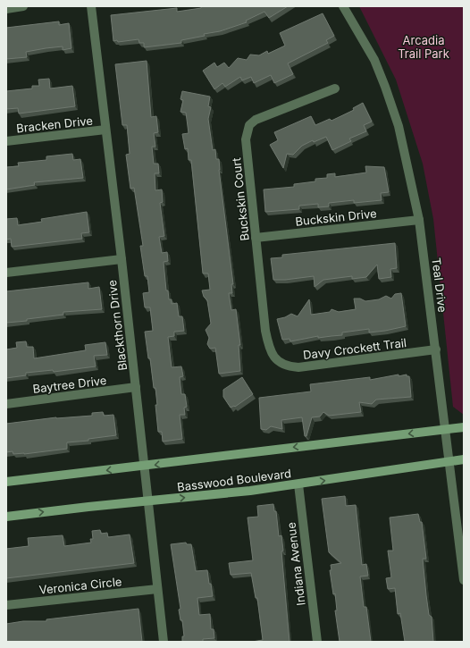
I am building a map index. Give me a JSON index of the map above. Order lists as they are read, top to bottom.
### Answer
{
  "streets": {
    "main road": ["Basswood Boulevard"],
    "street": [
      "Bracken Drive",
      "Buckskin Court",
      "Buckskin Drive",
      "Teal Drive",
      "Blackthorn Drive",
      "Davy Crockett Trail",
      "Baytree Drive",
      "Indiana Avenue",
      "Veronica Circle"
    ]
  },
  "crossings": [
    ["Bracken Drive", "Blackthorn Drive"],
    ["Buckskin Court", "Buckskin Drive"],
    ["Buckskin Court", "Davy Crockett Trail"],
    ["Buckskin Drive", "Teal Drive"],
    ["Teal Drive", "Davy Crockett Trail"],
    ["Teal Drive", "Basswood Boulevard"],
    ["Blackthorn Drive", "Baytree Drive"],
    ["Blackthorn Drive", "Basswood Boulevard"],
    ["Blackthorn Drive", "Veronica Circle"],
    ["Basswood Boulevard", "Indiana Avenue"]
  ],
  "parks": ["Arcadia Trail Park"]
}
